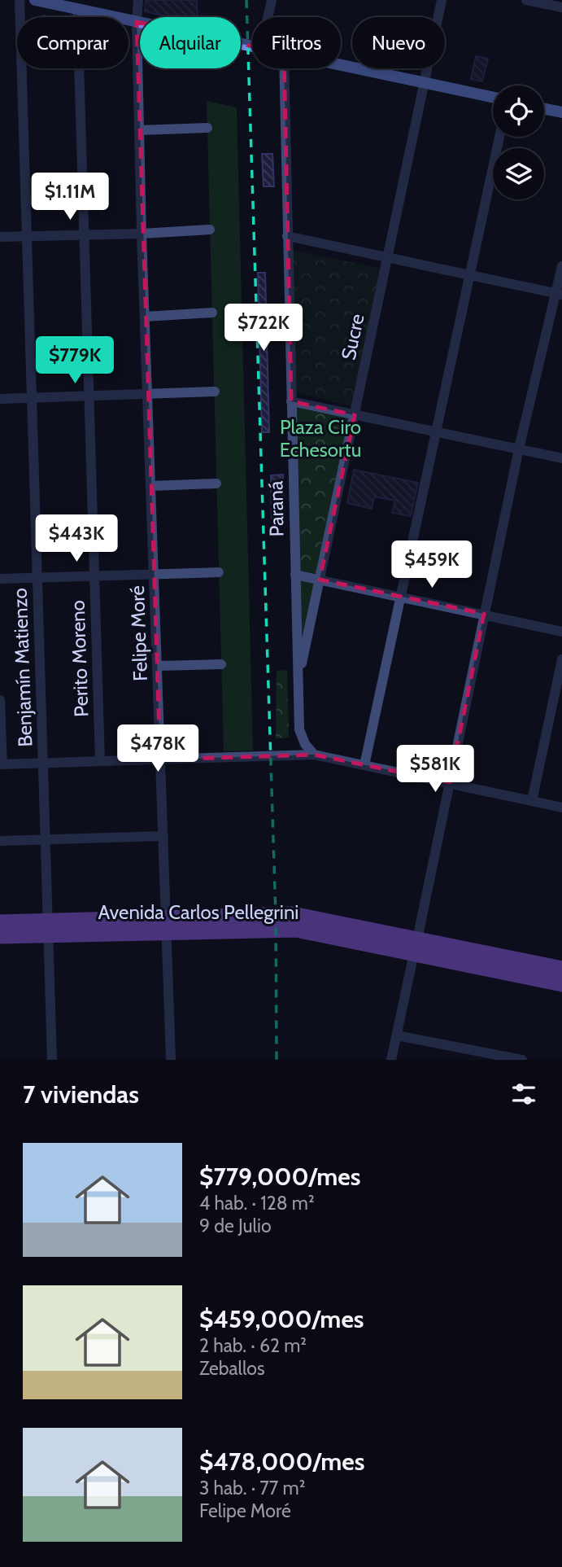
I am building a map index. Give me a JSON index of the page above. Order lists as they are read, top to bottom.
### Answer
{
  "streets": {
    "main road": ["Avenida Carlos Pellegrini"],
    "street": [
      "Sucre",
      "Paraná",
      "Felipe Moré",
      "Perito Moreno",
      "Benjamín Matienzo"
    ]
  },
  "crossings": [
    ["Sucre", "Paraná"],
    ["Felipe Moré", "Avenida Carlos Pellegrini"],
    ["Benjamín Matienzo", "Avenida Carlos Pellegrini"]
  ],
  "parks": ["Plaza Ciro Echesortu"],
  "page": {
    "chip": [
      "Comprar",
      "Alquilar",
      "Filtros",
      "Nuevo"
    ],
    "price": [
      "$1.11M",
      "$722K",
      "$779K",
      "$443K",
      "$459K",
      "$478K",
      "$581K"
    ],
    "heading": "7 viviendas",
    "list": [
      {
        "name": "$779,000/mes",
        "note": "4 hab. · 128 m² · 9 de Julio"
      },
      {
        "name": "$459,000/mes",
        "note": "2 hab. · 62 m² · Zeballos"
      },
      {
        "name": "$478,000/mes",
        "note": "3 hab. · 77 m² · Felipe Moré"
      }
    ]
  }
}
